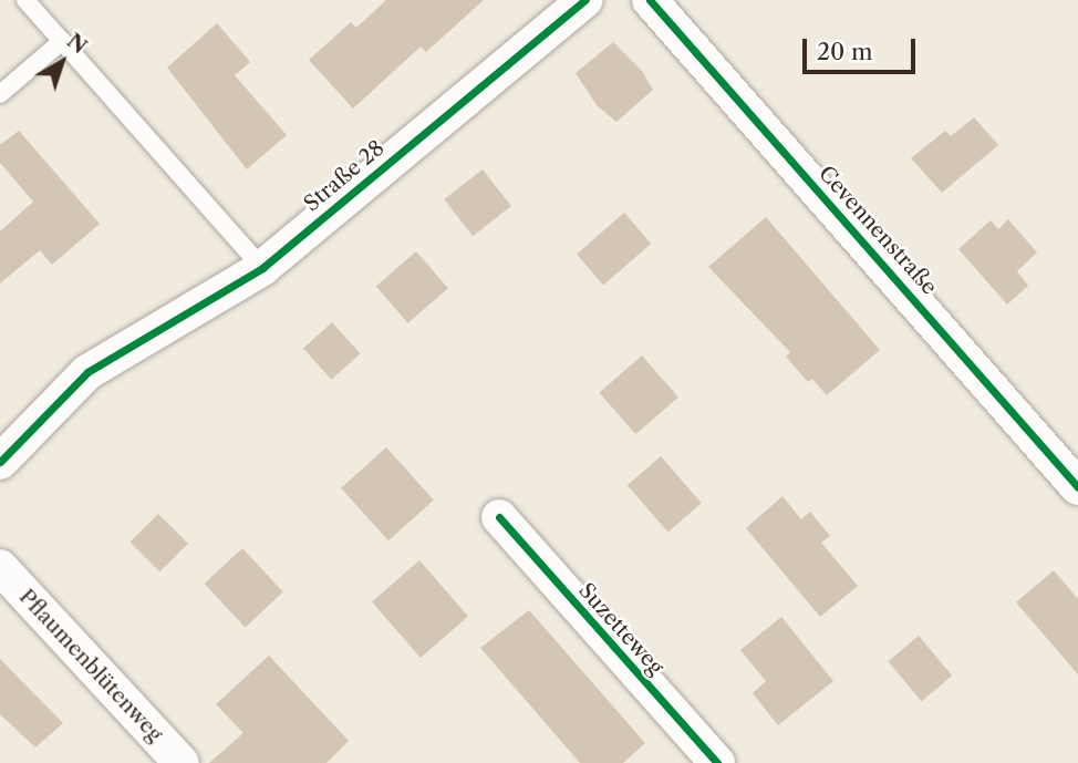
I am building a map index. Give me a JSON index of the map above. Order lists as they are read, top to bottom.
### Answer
{
  "streets": {
    "street": [
      "Straße 28",
      "Cevennenstraße",
      "Suzetteweg",
      "Pflaumenblütenweg"
    ]
  },
  "scale_bar": "20 m",
  "north": "top right"
}
